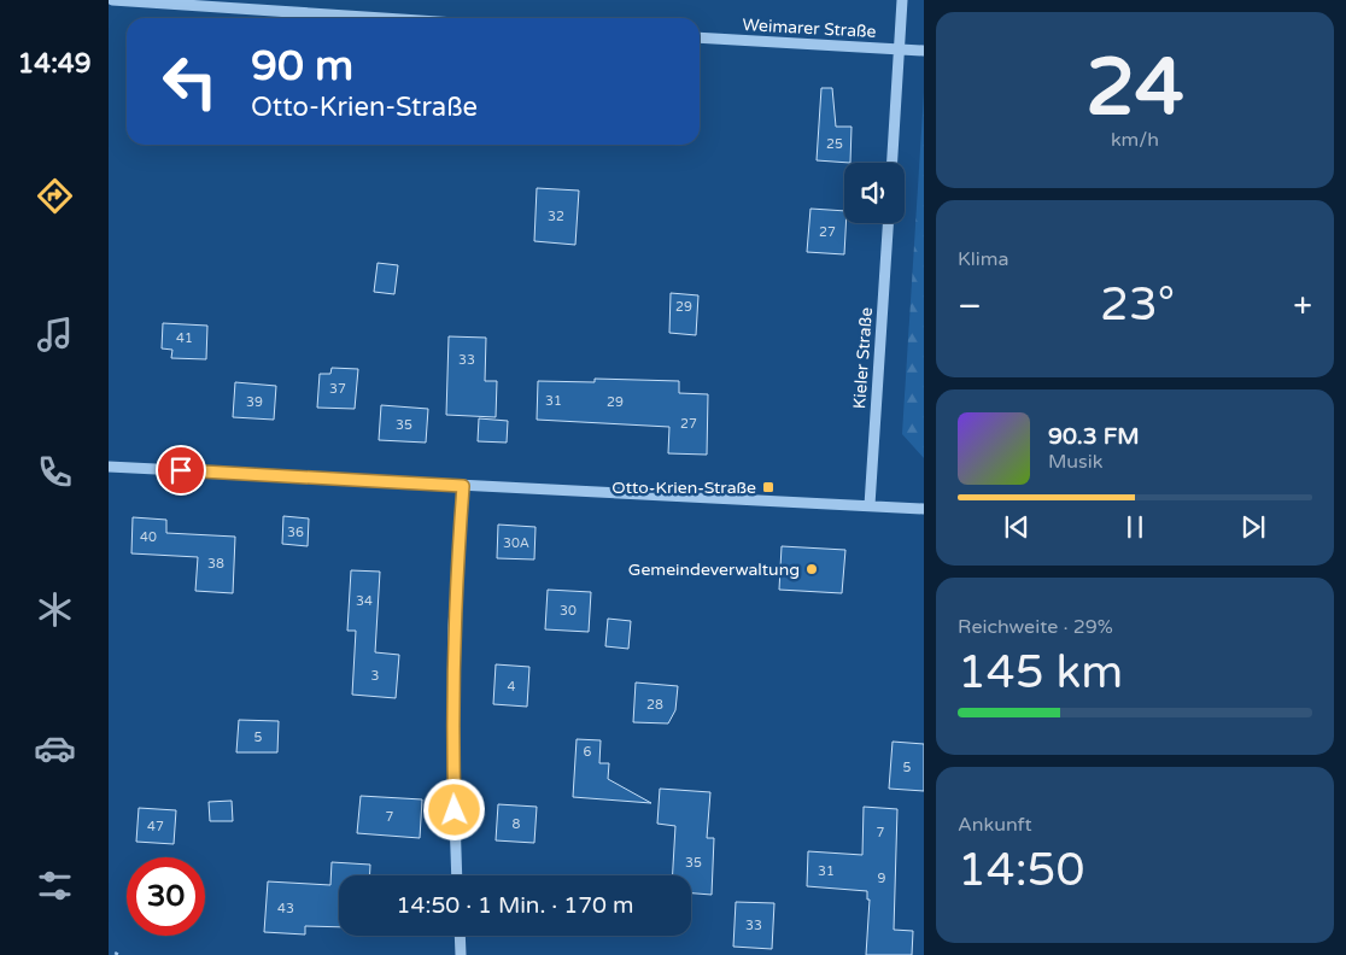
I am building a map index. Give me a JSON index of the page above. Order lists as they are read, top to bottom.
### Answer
{
  "streets": {
    "street": ["Weimarer Straße", "Kieler Straße"]
  },
  "places": {
    "transit": ["Otto-Krien-Straße"],
    "other": ["Gemeindeverwaltung"]
  },
  "house_numbers": [
    "25",
    "32",
    "27",
    "29",
    "41",
    "33",
    "37",
    "31",
    "39",
    "29",
    "27",
    "35",
    "36",
    "40",
    "30A",
    "38",
    "34",
    "30",
    "3",
    "4",
    "28",
    "5",
    "6",
    "5",
    "7",
    "8",
    "47",
    "7",
    "35",
    "31",
    "9",
    "43",
    "33"
  ],
  "page": {
    "tabs": "14:49",
    "tile": [
      ["24", "km/h"],
      "Klima",
      ["Reichweite · 29%", "145 km"],
      ["Ankunft", "14:50"]
    ],
    "turn": ["90 m", "Otto-Krien-Straße"],
    "heat": ["−", "23°", "+"],
    "song": ["90.3 FM", "Musik"],
    "limit": "30",
    "trip": "14:50 · 1 Min. · 170 m"
  }
}
